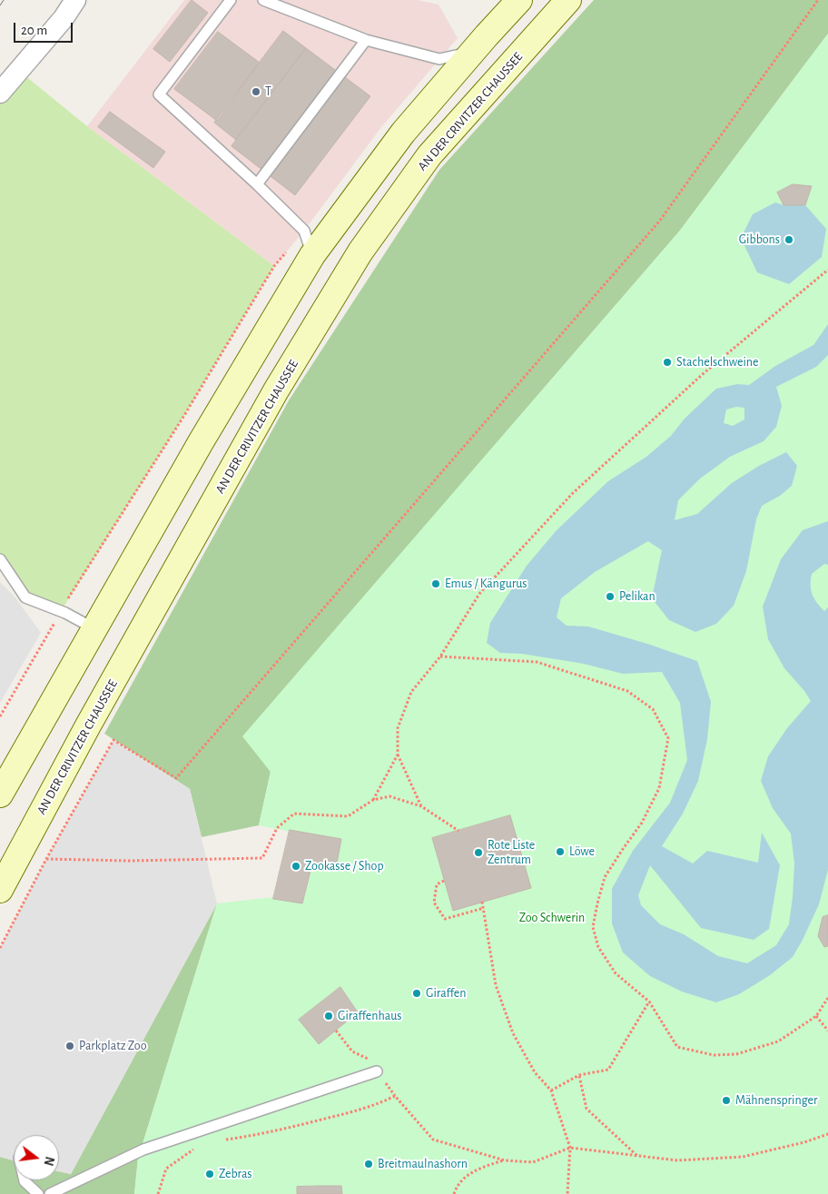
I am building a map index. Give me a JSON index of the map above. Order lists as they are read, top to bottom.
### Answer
{
  "streets": {
    "street": ["AN DER CRIVITZER CHAUSSEE"]
  },
  "parks": ["Zoo Schwerin"],
  "places": [
    "T",
    "Gibbons",
    "Stachelschweine",
    "Emus / Kängurus",
    "Pelikan",
    "Löwe",
    "Rote Liste Zentrum",
    "Zookasse / Shop",
    "Giraffen",
    "Giraffenhaus",
    "Parkplatz Zoo",
    "Mähnenspringer",
    "Breitmaulnashorn",
    "Zebras"
  ],
  "scale_bar": "20 m",
  "north": "right"
}
